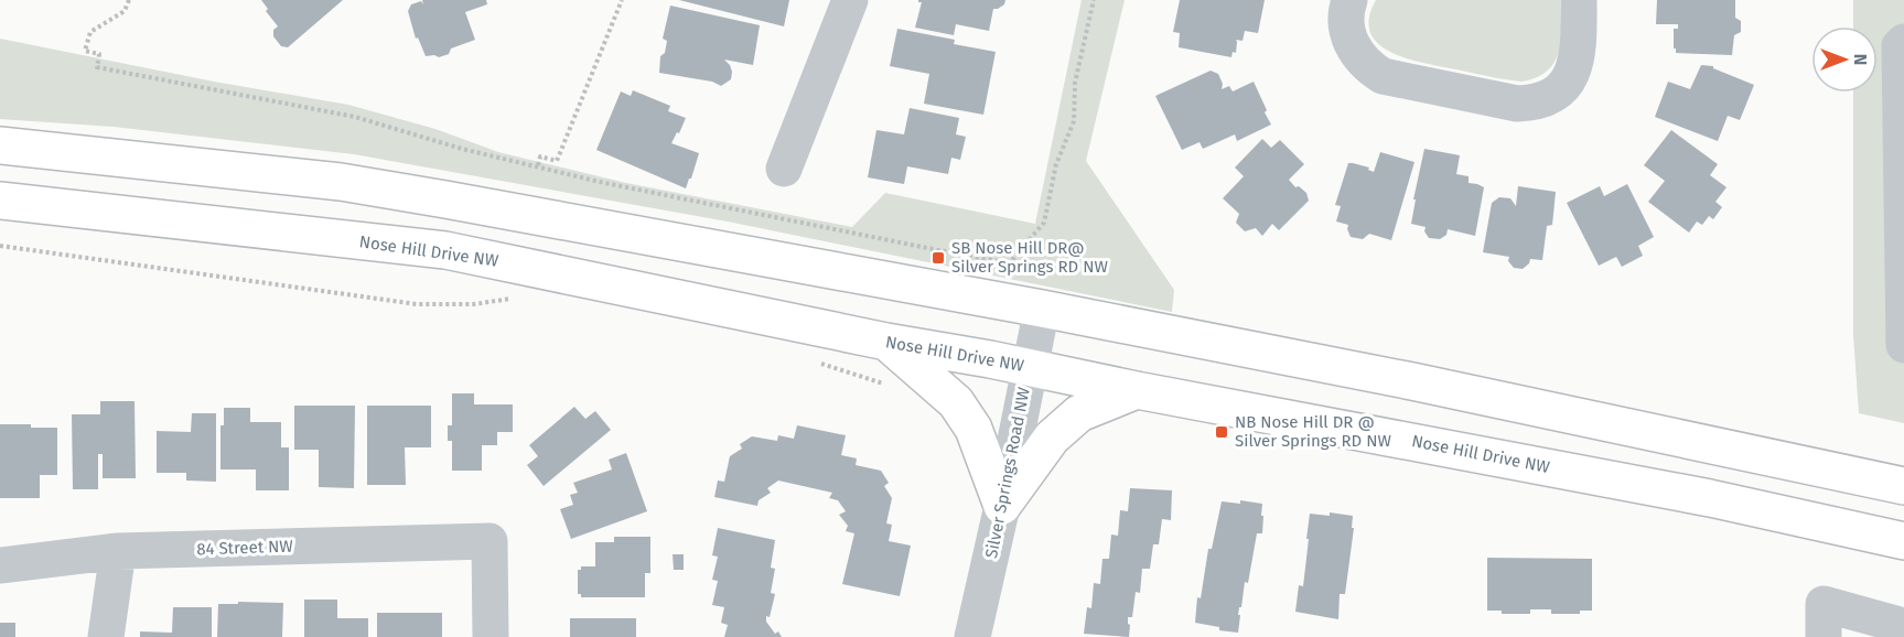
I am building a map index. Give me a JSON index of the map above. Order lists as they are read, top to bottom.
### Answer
{
  "streets": {
    "main road": ["Nose Hill Drive NW"],
    "street": ["Silver Springs Road NW", "84 Street NW"]
  },
  "crossings": [
    ["Nose Hill Drive NW", "Silver Springs Road NW"]
  ],
  "places": {
    "transit": ["SB Nose Hill DR@ Silver Springs RD NW", "NB Nose Hill DR @ Silver Springs RD NW"]
  },
  "north": "right"
}
